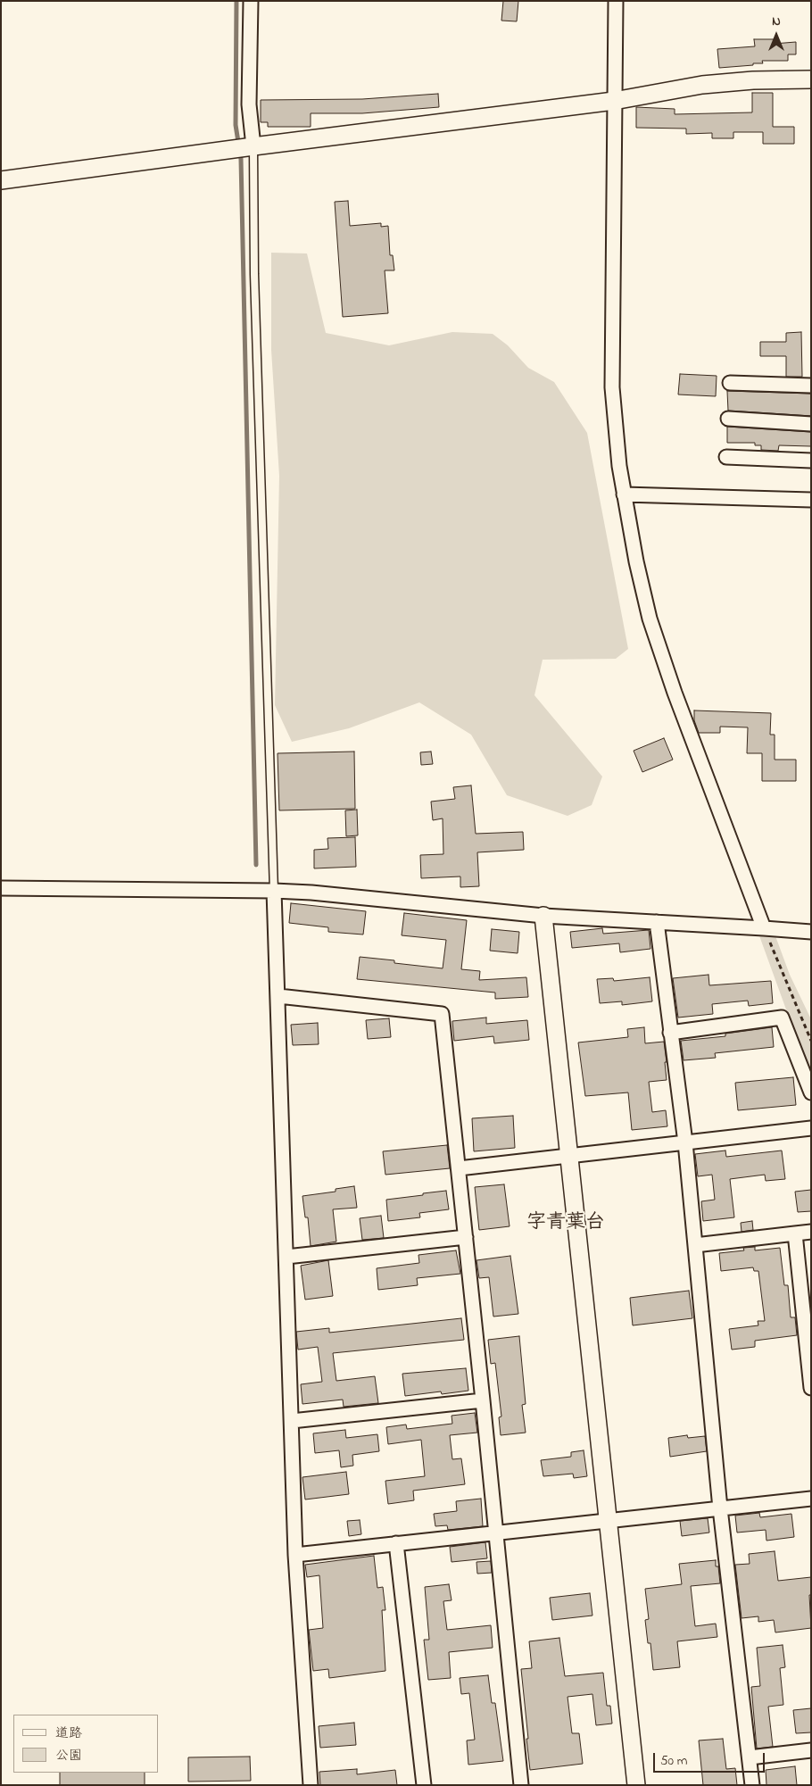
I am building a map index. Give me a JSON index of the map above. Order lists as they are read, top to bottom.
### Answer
{
  "districts": ["字青葉台"],
  "legend": ["道路", "公園"],
  "scale_bar": "50 m",
  "north": "top"
}
